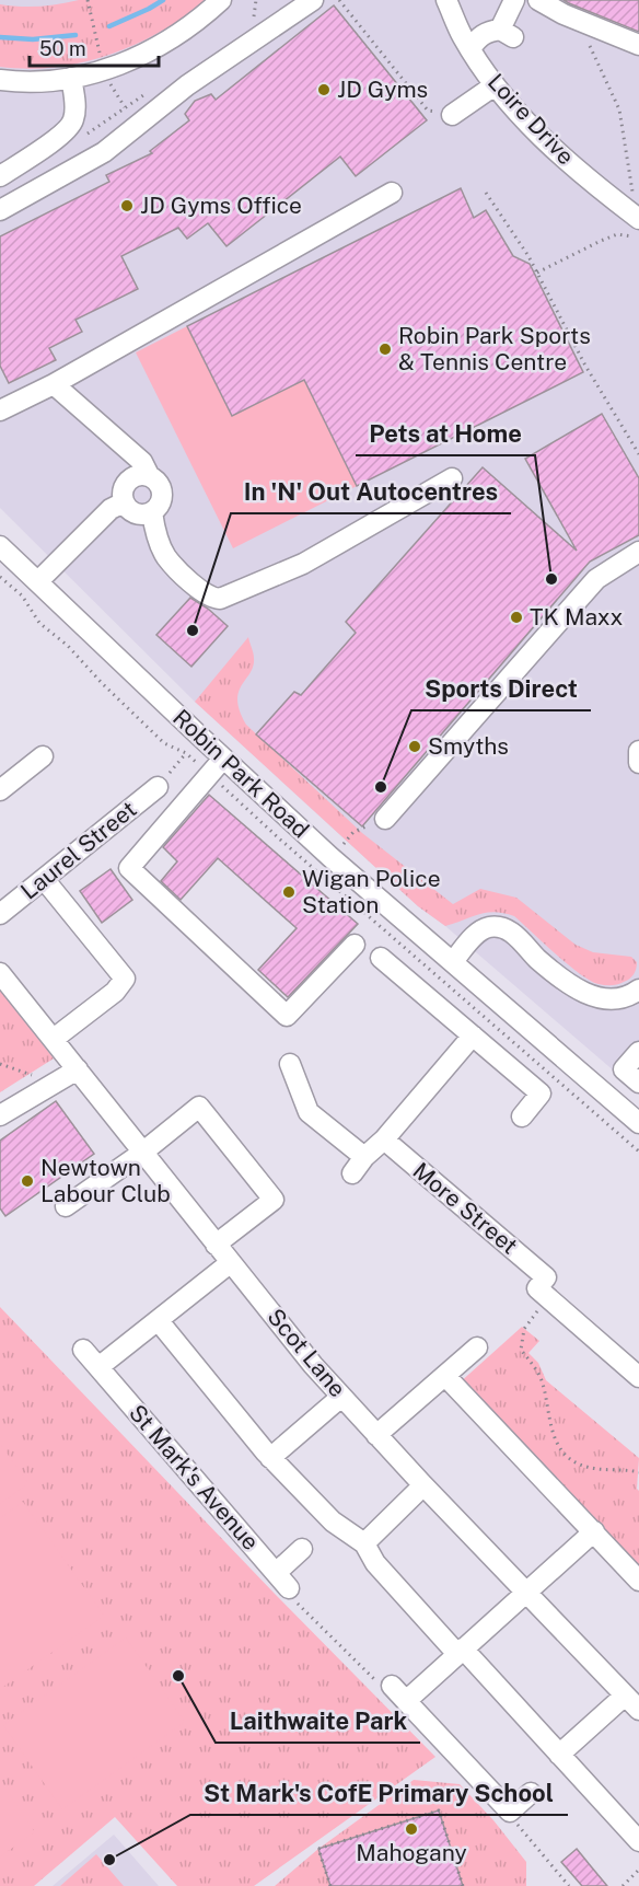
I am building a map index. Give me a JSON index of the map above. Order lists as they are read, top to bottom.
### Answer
{
  "streets": {
    "street": [
      "Loire Drive",
      "Robin Park Road",
      "Laurel Street",
      "More Street",
      "Scot Lane",
      "St Mark's Avenue"
    ]
  },
  "places": [
    "JD Gyms",
    "JD Gyms Office",
    "Robin Park Sports & Tennis Centre",
    "Pets at Home",
    "TK Maxx",
    "In 'N' Out Autocentres",
    "Smyths",
    "Sports Direct",
    "Wigan Police Station",
    "Newtown Labour Club",
    "Laithwaite Park",
    "Mahogany",
    "St Mark's CofE Primary School"
  ],
  "scale_bar": "50 m"
}
